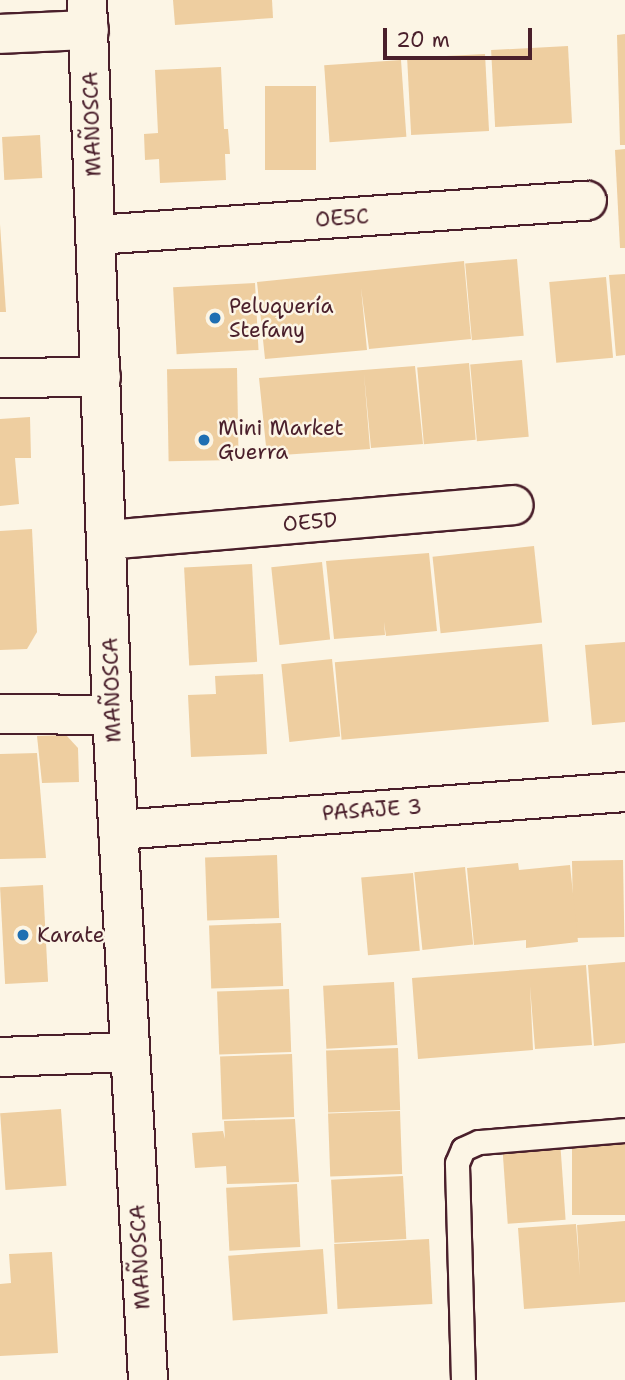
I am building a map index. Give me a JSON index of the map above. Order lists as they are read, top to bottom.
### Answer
{
  "streets": {
    "street": [
      "MAÑOSCA",
      "OE5C",
      "OE5D",
      "PASAJE 3"
    ]
  },
  "crossings": [
    ["MAÑOSCA", "OE5C"],
    ["MAÑOSCA", "OE5D"],
    ["MAÑOSCA", "PASAJE 3"]
  ],
  "places": ["Peluquería Stefany", "Mini Market Guerra", "Karate"],
  "scale_bar": "20 m"
}
